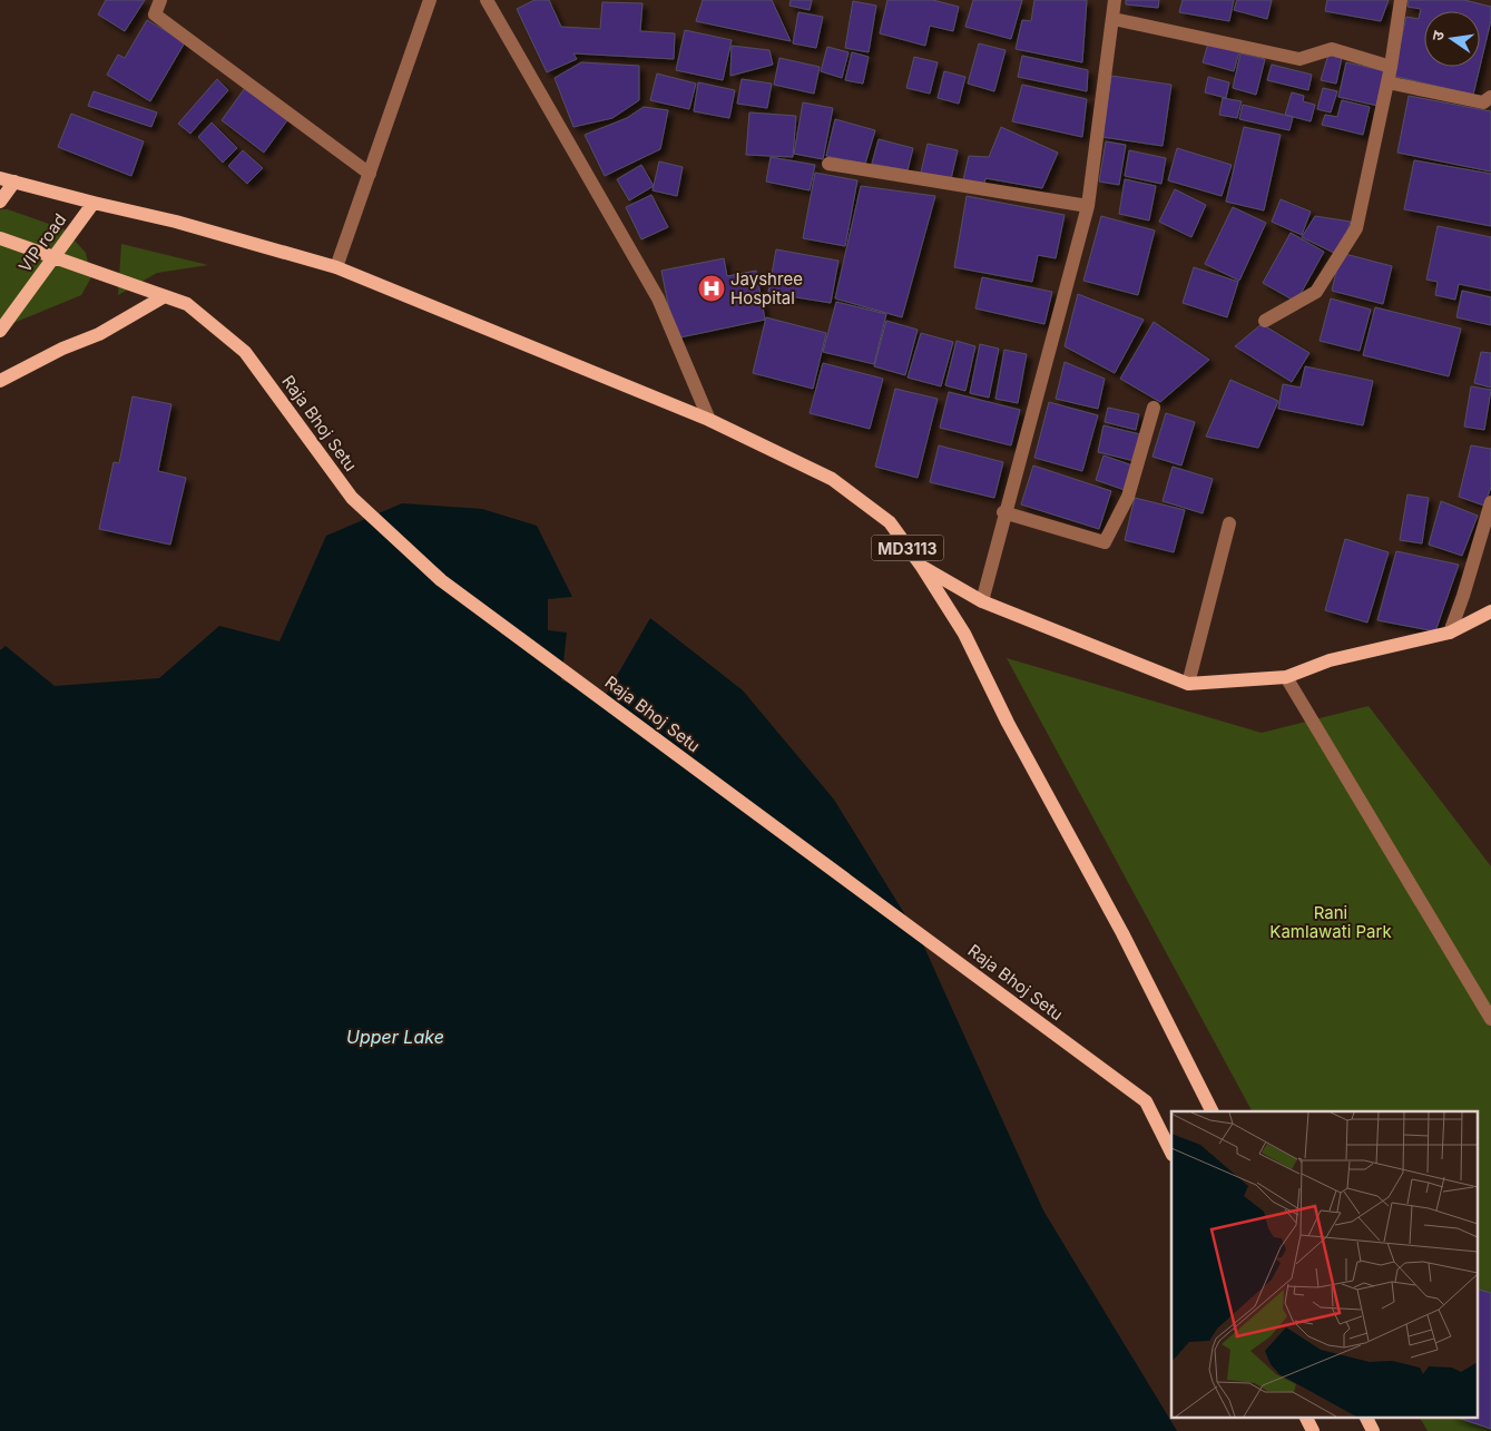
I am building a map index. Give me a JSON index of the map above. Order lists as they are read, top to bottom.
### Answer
{
  "streets": {
    "main road": ["VIP road", "Raja Bhoj Setu", "MD3113"]
  },
  "water": ["Upper Lake"],
  "parks": ["Rani Kamlawati Park"],
  "places": {
    "hospital": ["Jayshree Hospital"]
  },
  "north": "left"
}
